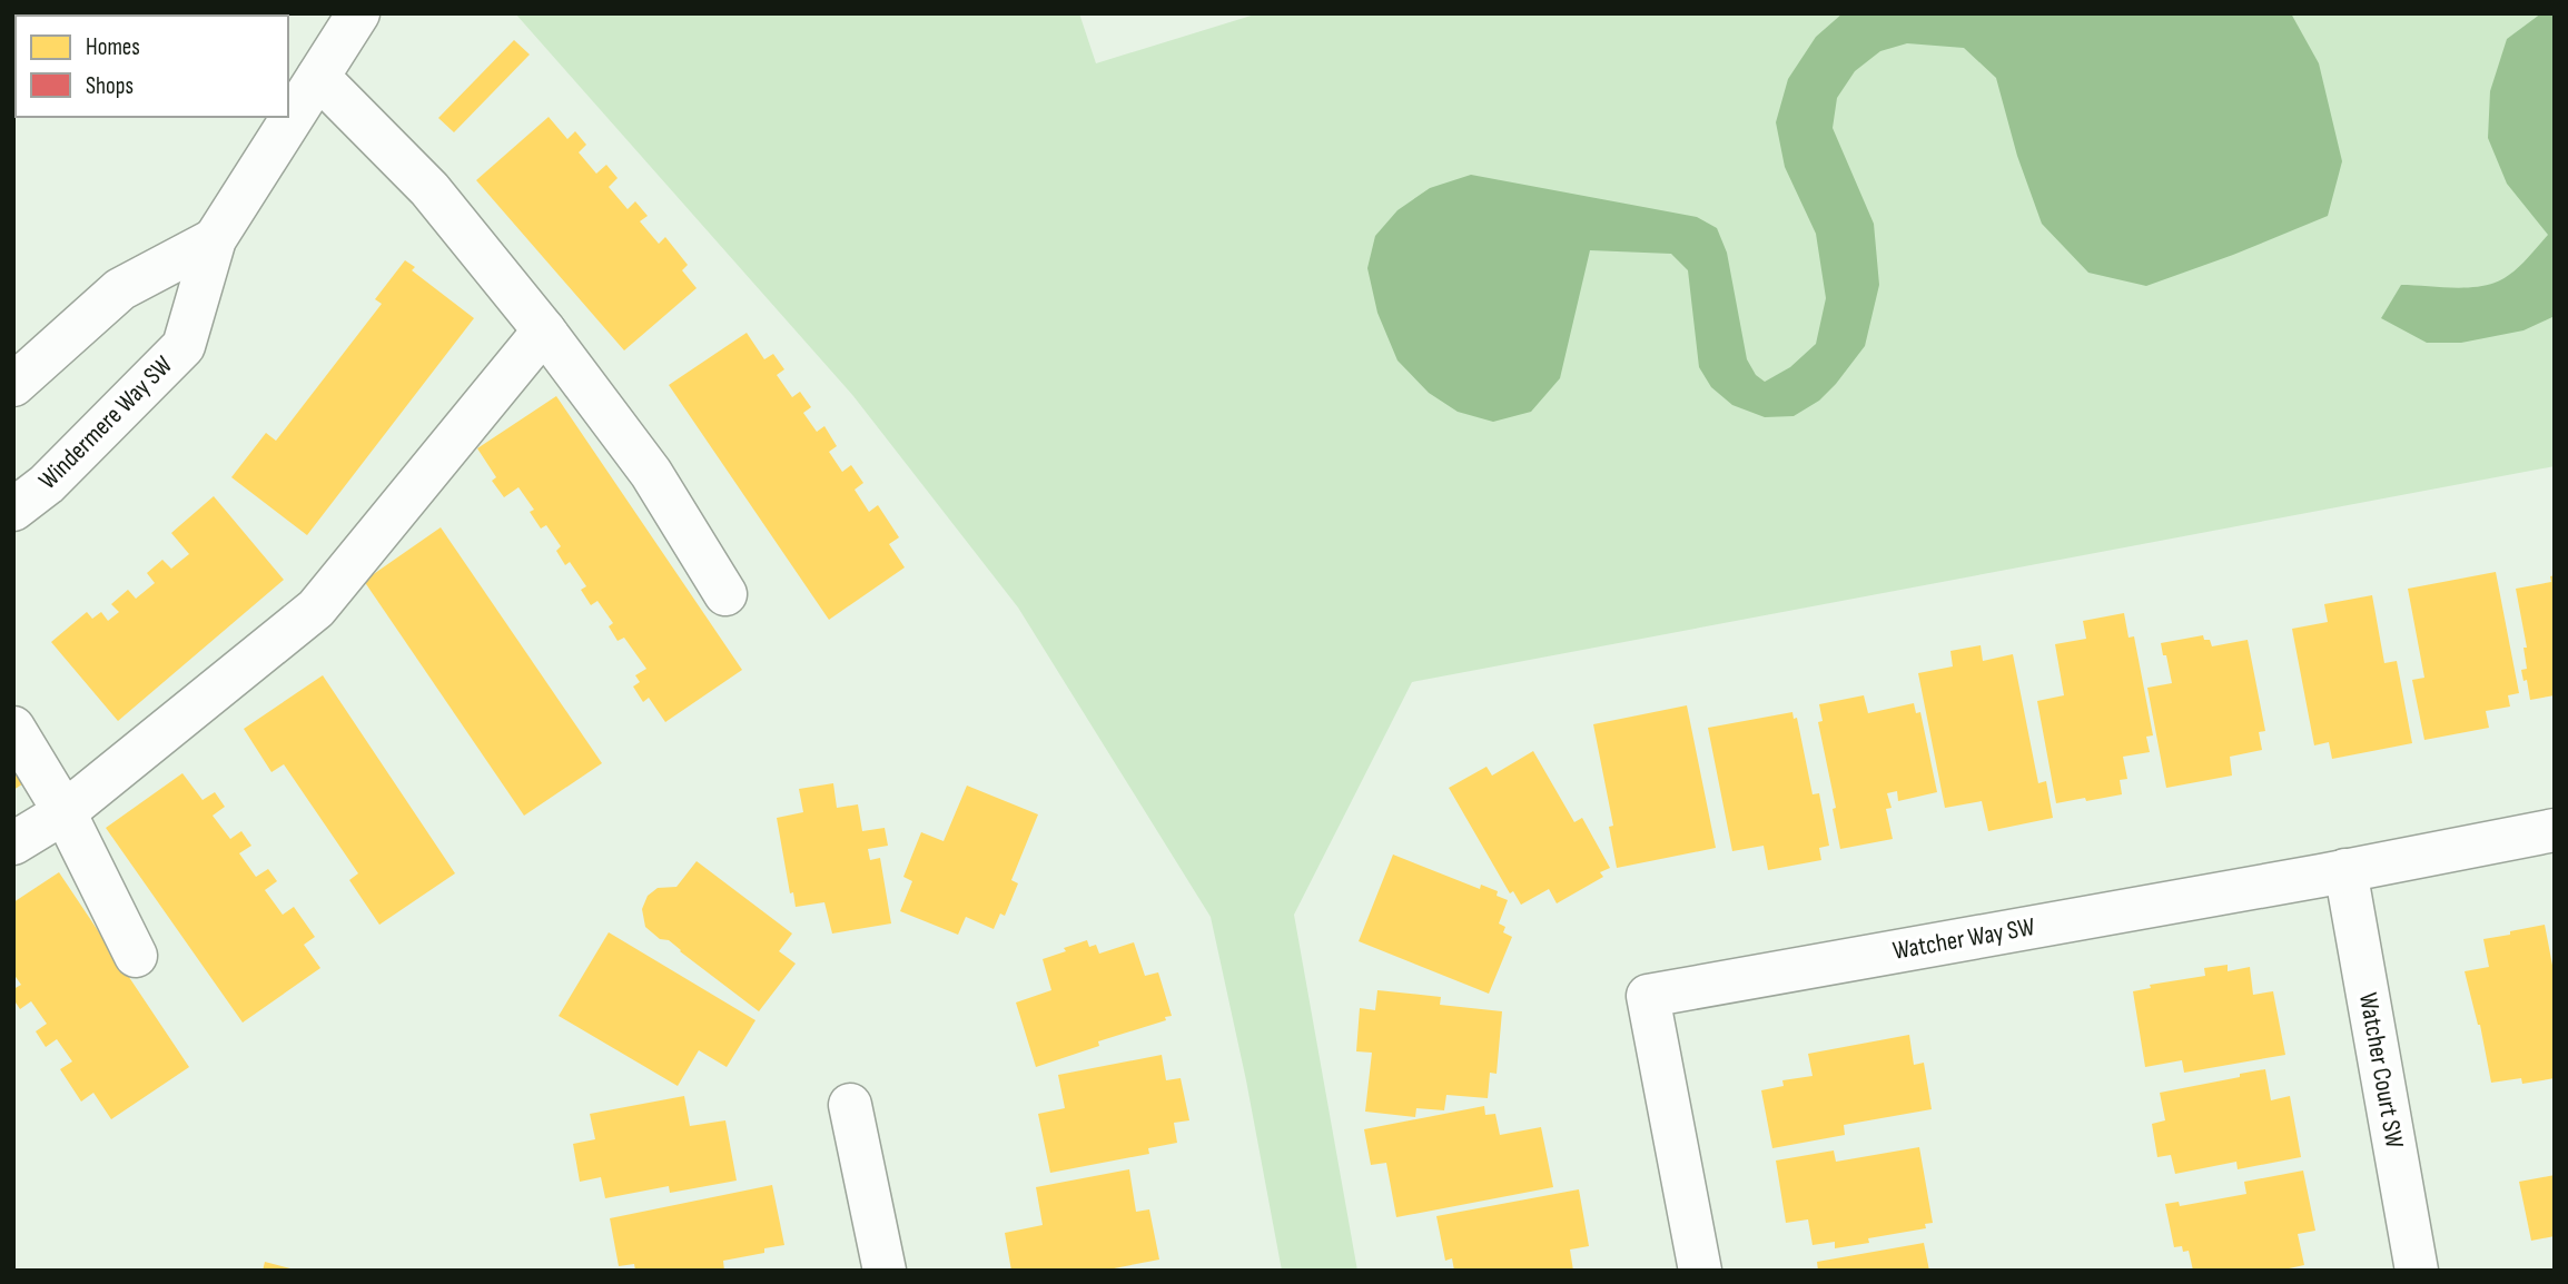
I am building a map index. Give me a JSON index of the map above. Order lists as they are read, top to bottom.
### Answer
{
  "streets": {
    "street": ["Windermere Way SW", "Watcher Way SW", "Watcher Court SW"]
  },
  "crossings": [
    ["Watcher Way SW", "Watcher Court SW"]
  ],
  "legend": ["Homes", "Shops"]
}
